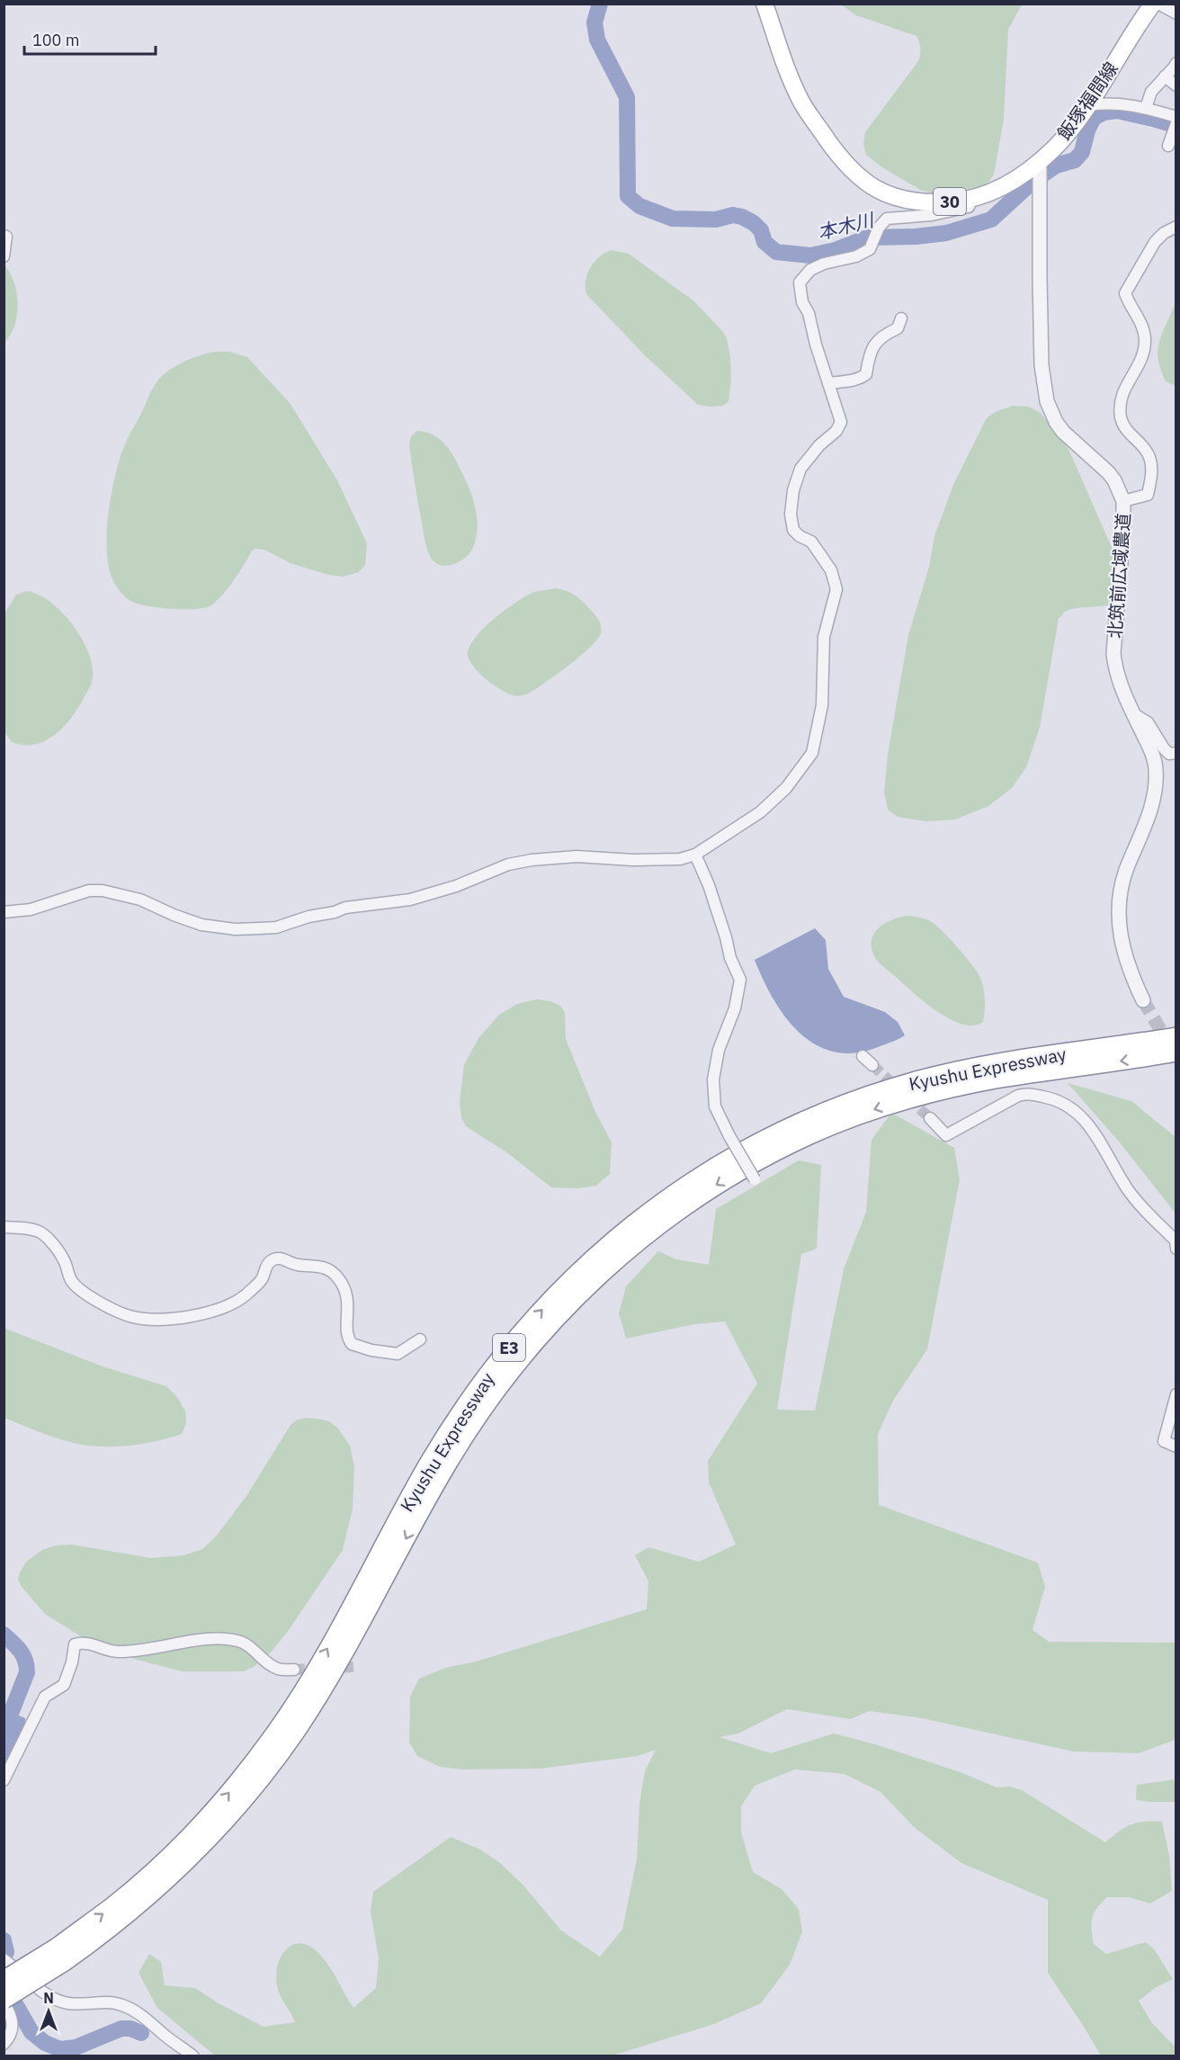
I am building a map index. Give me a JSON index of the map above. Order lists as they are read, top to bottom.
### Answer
{
  "streets": {
    "highway": ["Kyushu Expressway", "E3"],
    "main road": ["飯塚福間線", "30"],
    "street": ["北筑前広域農道"]
  },
  "crossings": [
    ["飯塚福間線", "北筑前広域農道"],
    ["Kyushu Expressway", "E3"]
  ],
  "water": ["本木川"],
  "scale_bar": "100 m",
  "north": "top"
}
